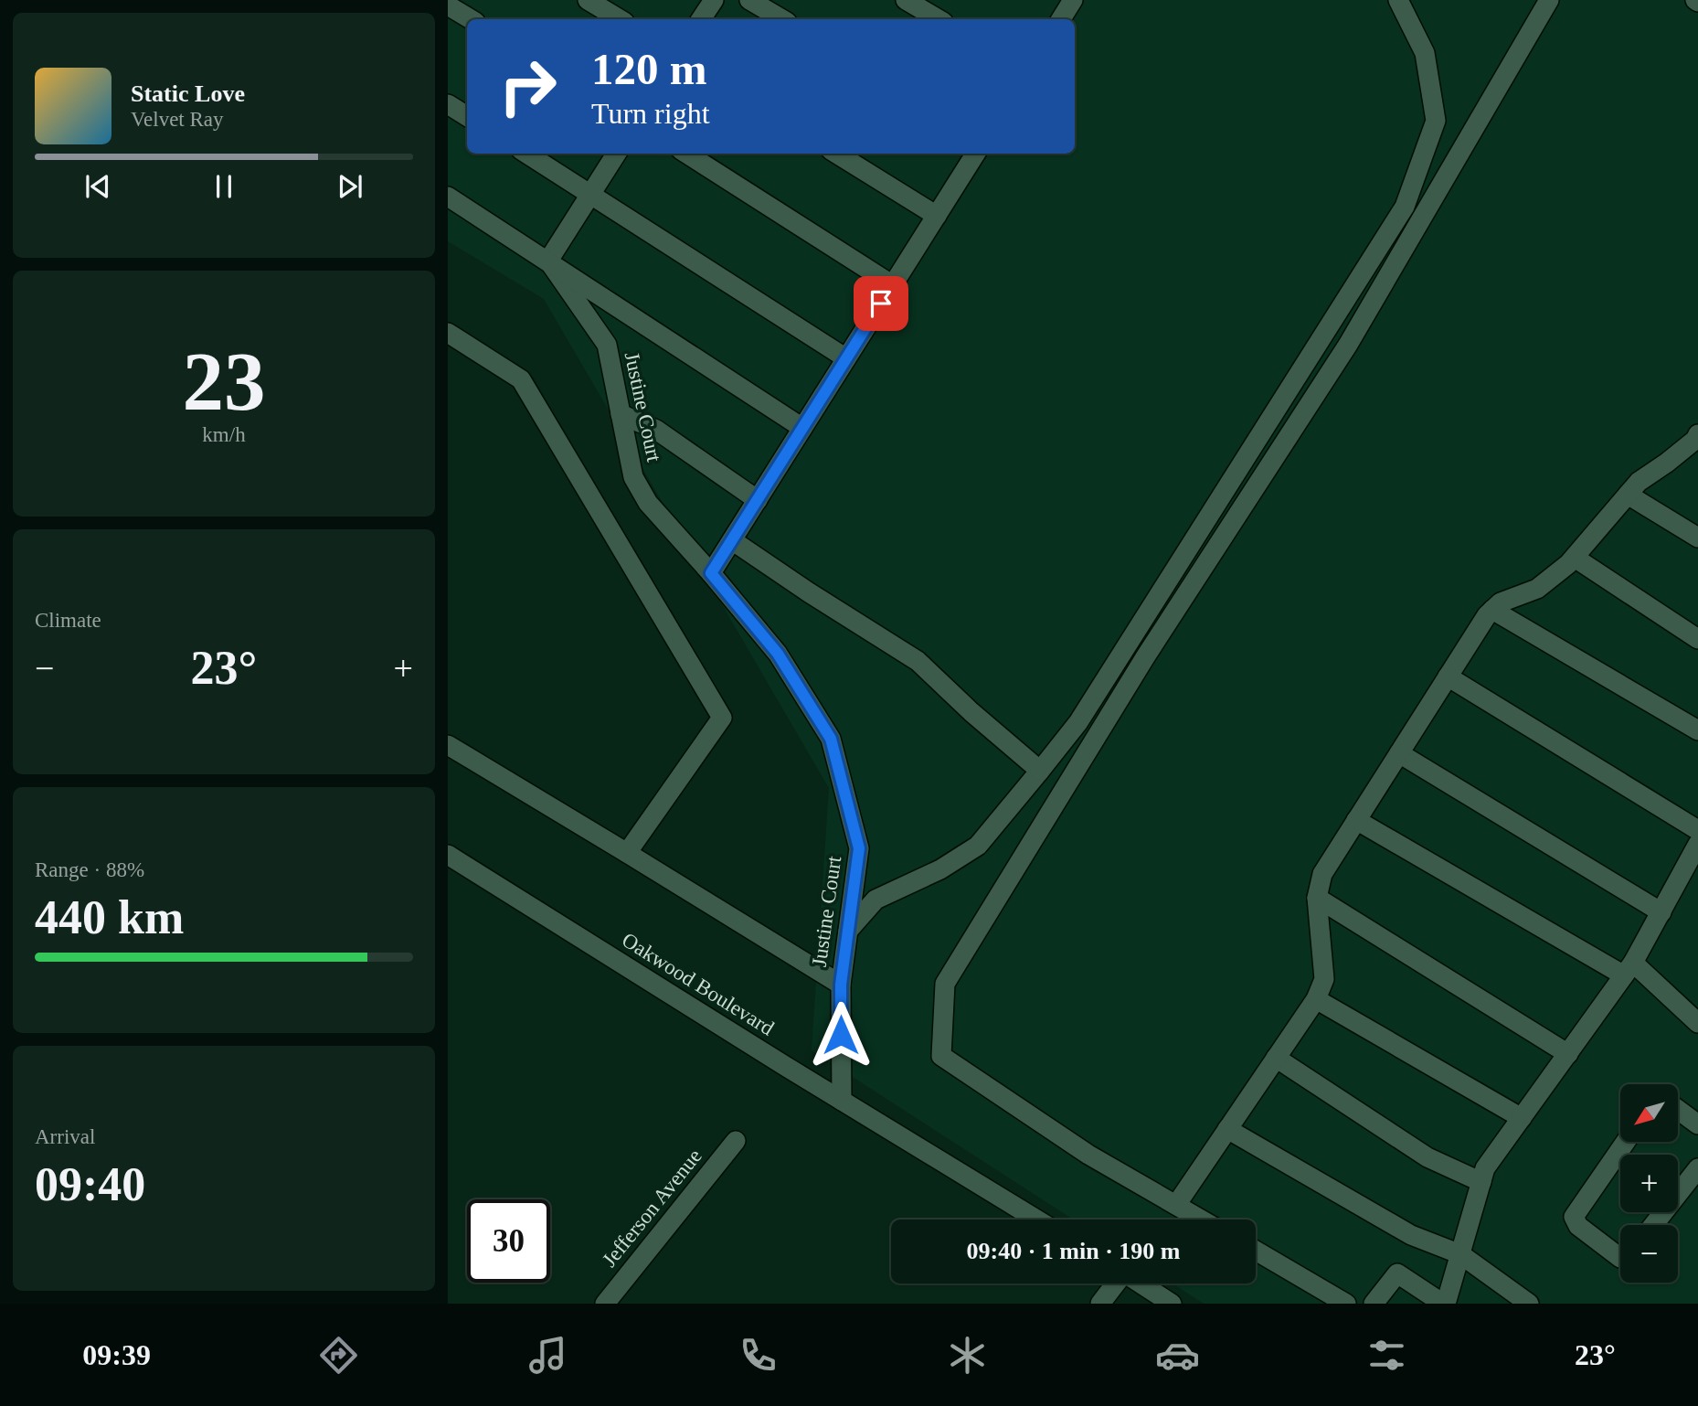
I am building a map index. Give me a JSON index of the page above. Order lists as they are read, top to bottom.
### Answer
{
  "streets": {
    "street": ["Justine Court", "Oakwood Boulevard", "Jefferson Avenue"]
  },
  "crossings": [
    ["Justine Court", "Oakwood Boulevard"]
  ],
  "north": "bottom left",
  "page": {
    "turn": ["120 m", "Turn right"],
    "song": ["Static Love", "Velvet Ray"],
    "tile": [
      ["23", "km/h"],
      "Climate",
      ["Range · 88%", "440 km"],
      ["Arrival", "09:40"]
    ],
    "heat": ["−", "23°", "+"],
    "map_buttons": ["+", "−"],
    "limit": "30",
    "trip": "09:40 · 1 min · 190 m",
    "tabs": ["09:39", "23°"]
  }
}
